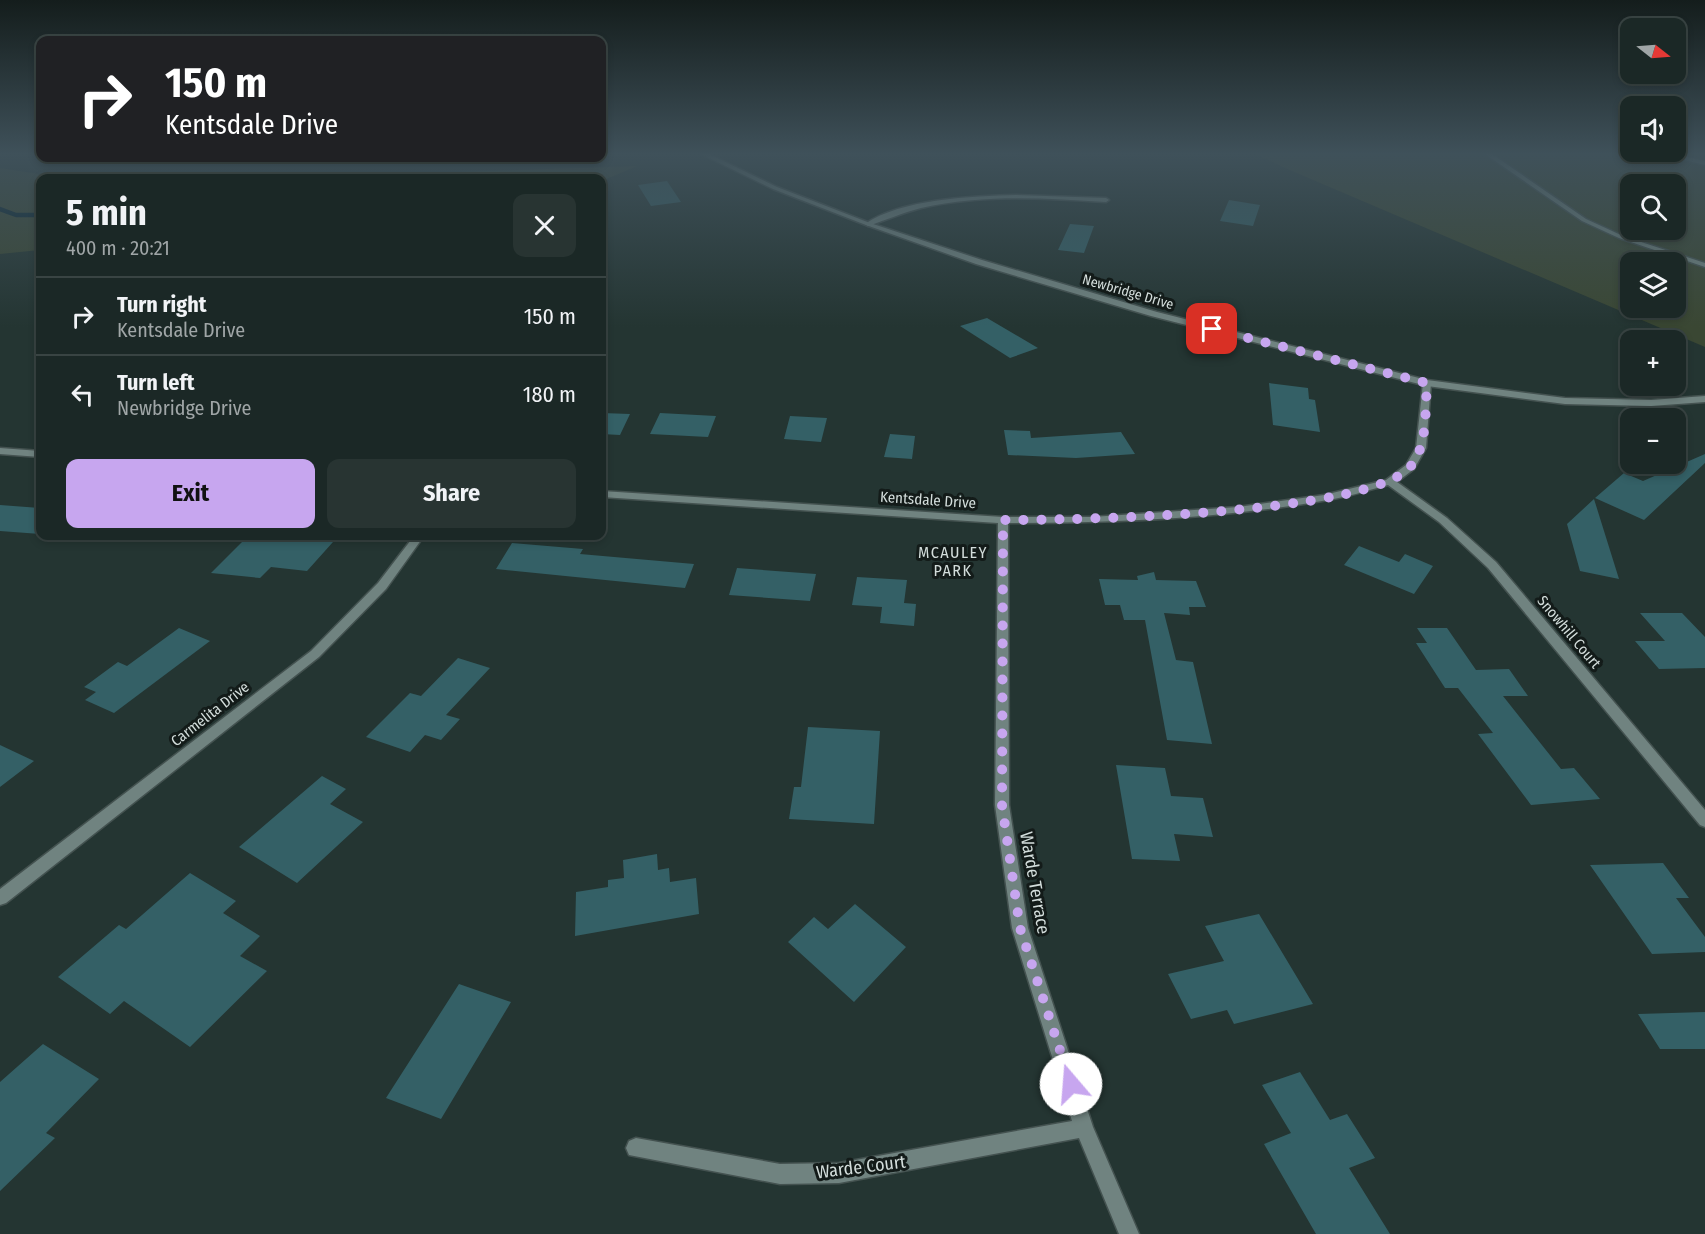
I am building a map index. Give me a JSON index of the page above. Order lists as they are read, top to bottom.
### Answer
{
  "streets": {
    "street": [
      "Newbridge Drive",
      "Kentsdale Drive",
      "Snowhill Court",
      "Carmelita Drive",
      "Warde Terrace",
      "Warde Court"
    ]
  },
  "crossings": [
    ["Newbridge Drive", "Kentsdale Drive"],
    ["Kentsdale Drive", "Snowhill Court"],
    ["Kentsdale Drive", "Warde Terrace"],
    ["Warde Terrace", "Warde Court"]
  ],
  "districts": ["MCAULEY PARK"],
  "north": "right",
  "page": {
    "map_buttons": ["+", "−"],
    "turn": ["150 m", "Kentsdale Drive"],
    "heading": ["5 min", "400 m · 20:21"],
    "list": [
      {
        "name": "Turn right",
        "note": "Kentsdale Drive",
        "value": "150 m"
      },
      {
        "name": "Turn left",
        "note": "Newbridge Drive",
        "value": "180 m"
      }
    ],
    "buttons": ["Exit", "Share"]
  }
}
